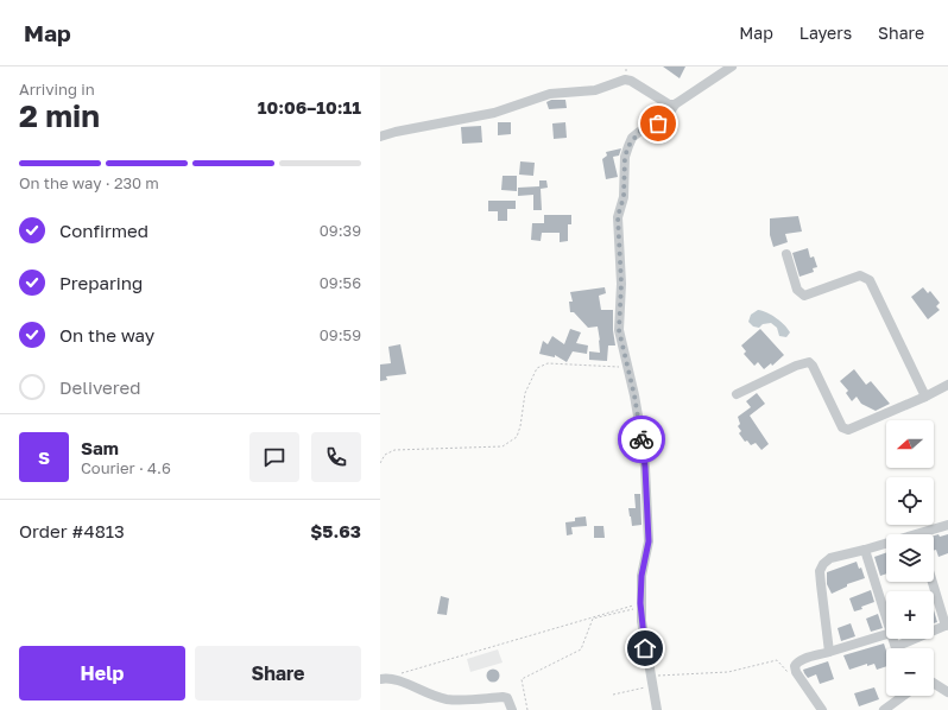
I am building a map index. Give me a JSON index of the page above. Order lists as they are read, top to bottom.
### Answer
{
  "north": "left",
  "page": {
    "header": "Map",
    "nav": ["Map", "Layers", "Share"],
    "heading": ["2 min", "Arriving in", "10:06–10:11"],
    "panel": [
      "Sam",
      "Courier · 4.6",
      "Order #4813",
      "$5.63"
    ],
    "bar": "On the way · 230 m",
    "list": [
      ["Confirmed", "09:39"],
      ["Preparing", "09:56"],
      ["On the way", "09:59"],
      "Delivered"
    ],
    "map_buttons": ["+", "−"],
    "round": "S",
    "buttons": ["Help", "Share"]
  }
}
